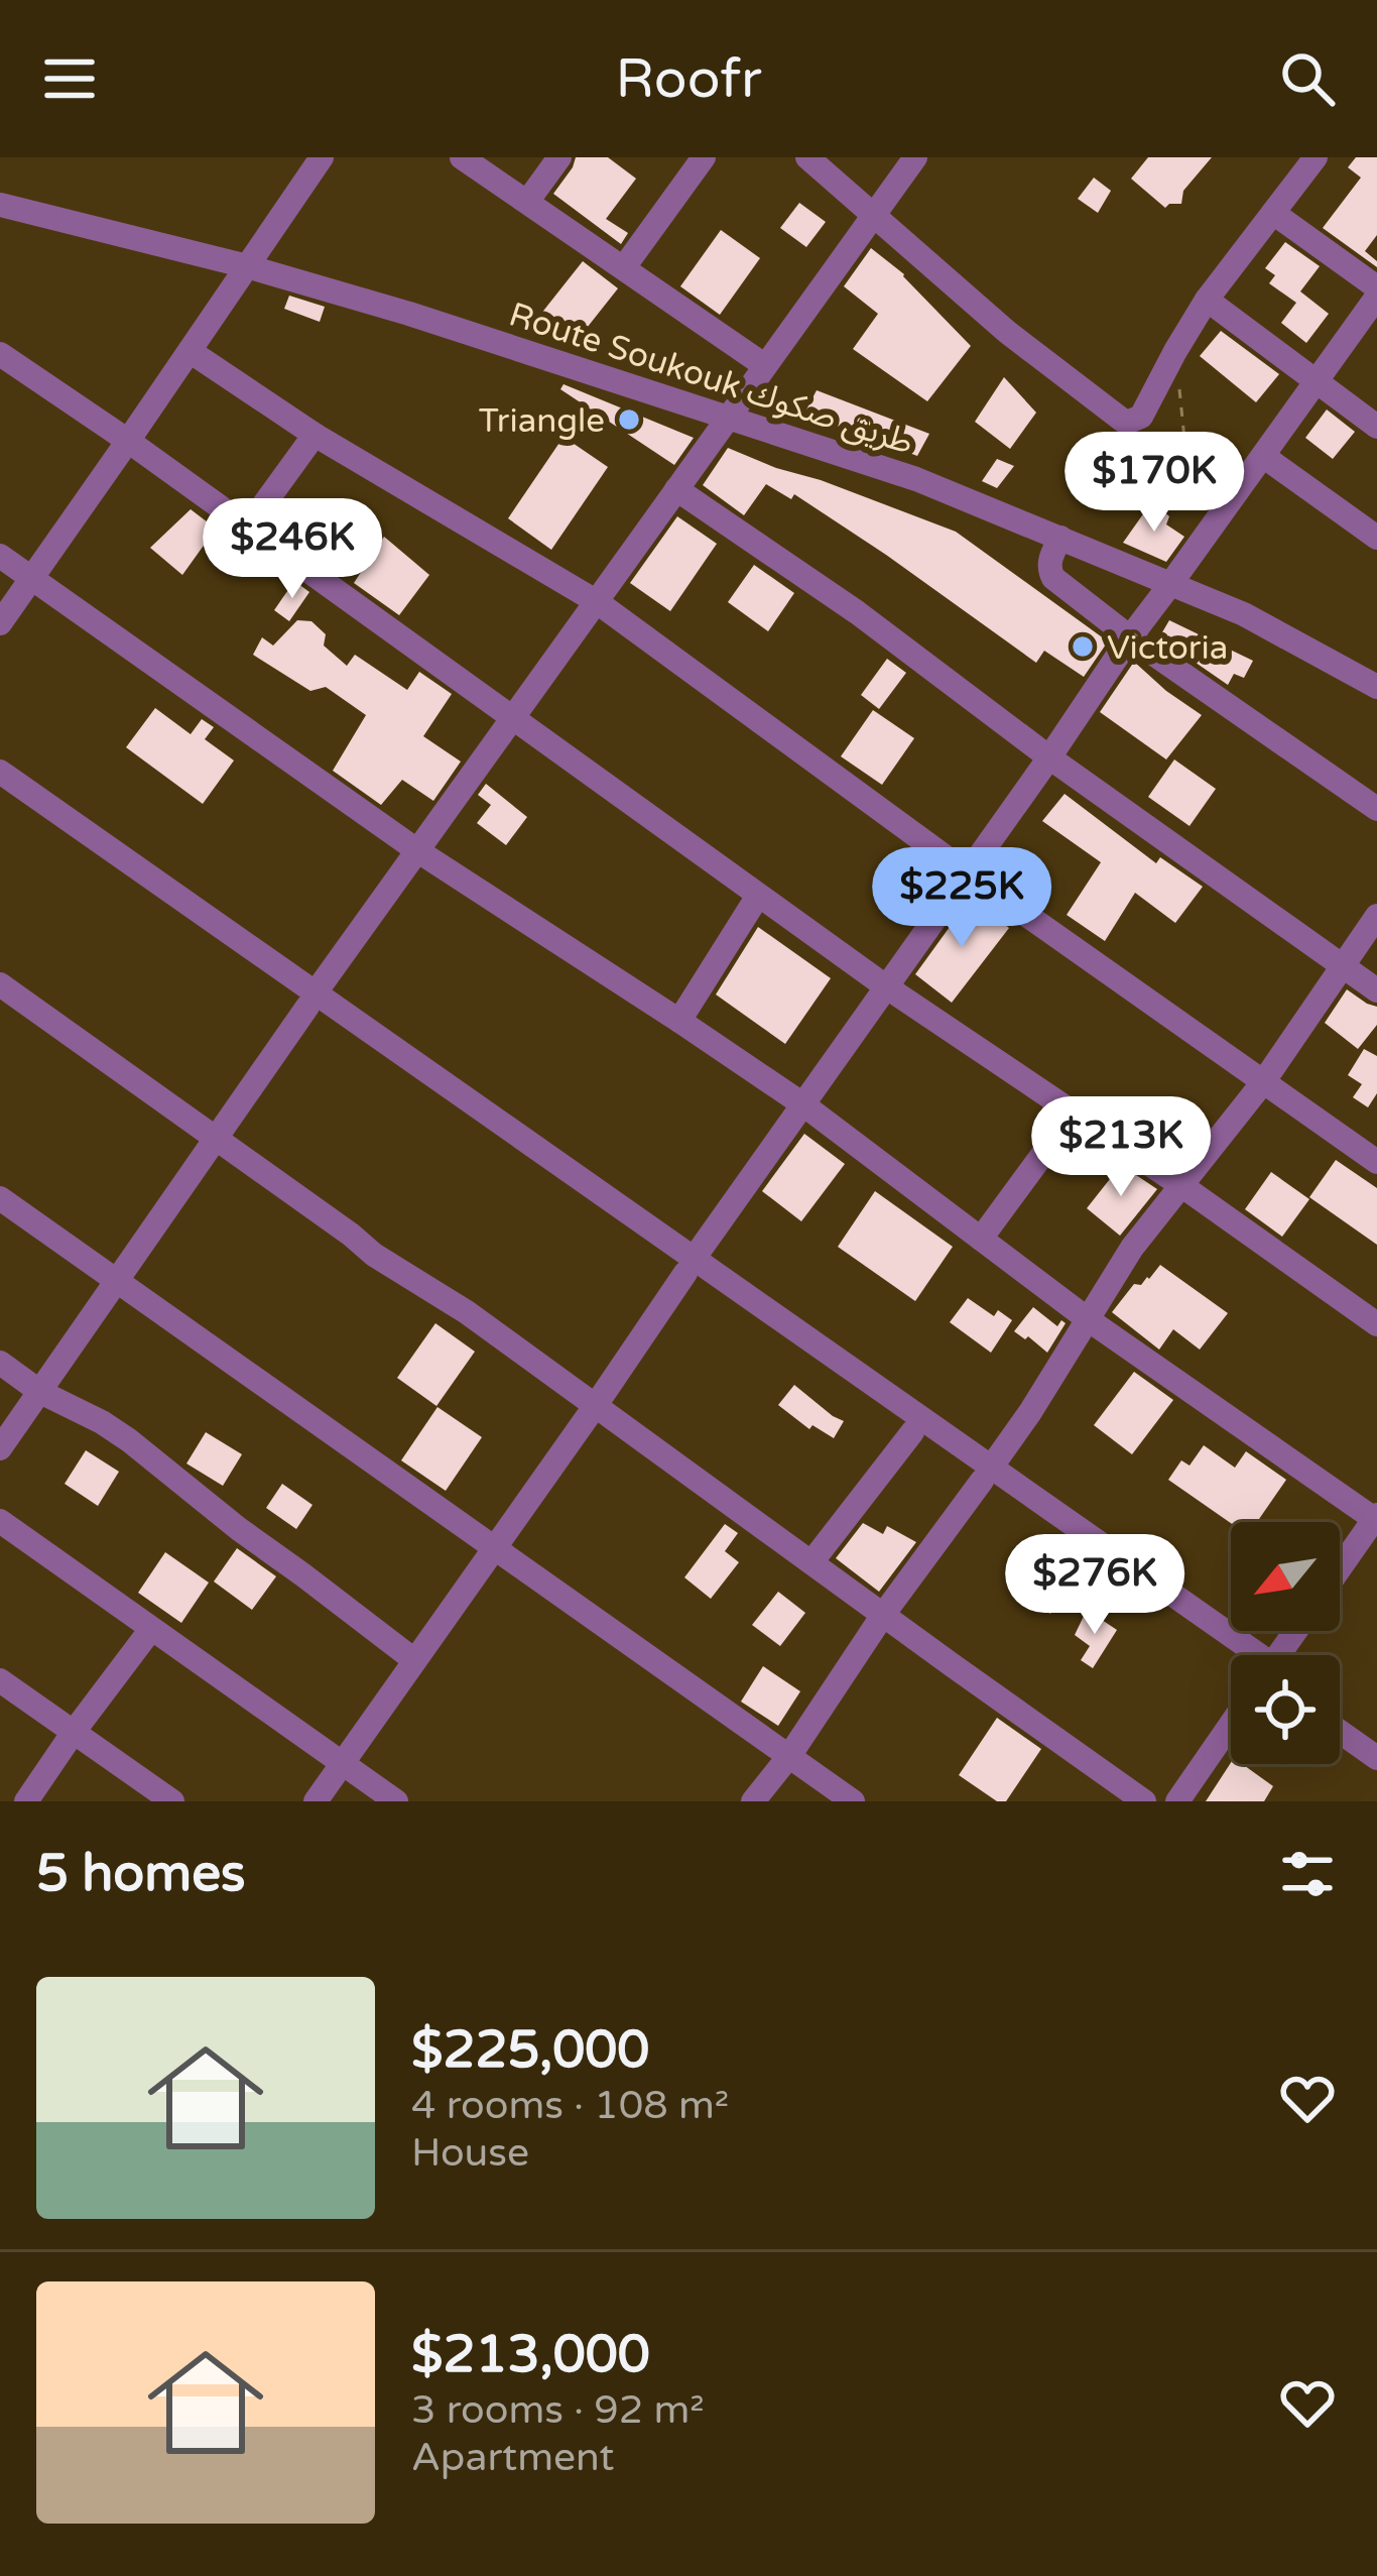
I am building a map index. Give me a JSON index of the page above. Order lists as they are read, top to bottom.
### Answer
{
  "streets": {
    "street": ["Route Soukouk طريق صكوك"]
  },
  "places": ["Triangle", "Victoria"],
  "north": "bottom left",
  "page": {
    "header": "Roofr",
    "price": [
      "$170K",
      "$246K",
      "$225K",
      "$213K",
      "$276K"
    ],
    "heading": "5 homes",
    "list": [
      {
        "name": "$225,000",
        "note": "4 rooms · 108 m² · House"
      },
      {
        "name": "$213,000",
        "note": "3 rooms · 92 m² · Apartment"
      }
    ]
  }
}
